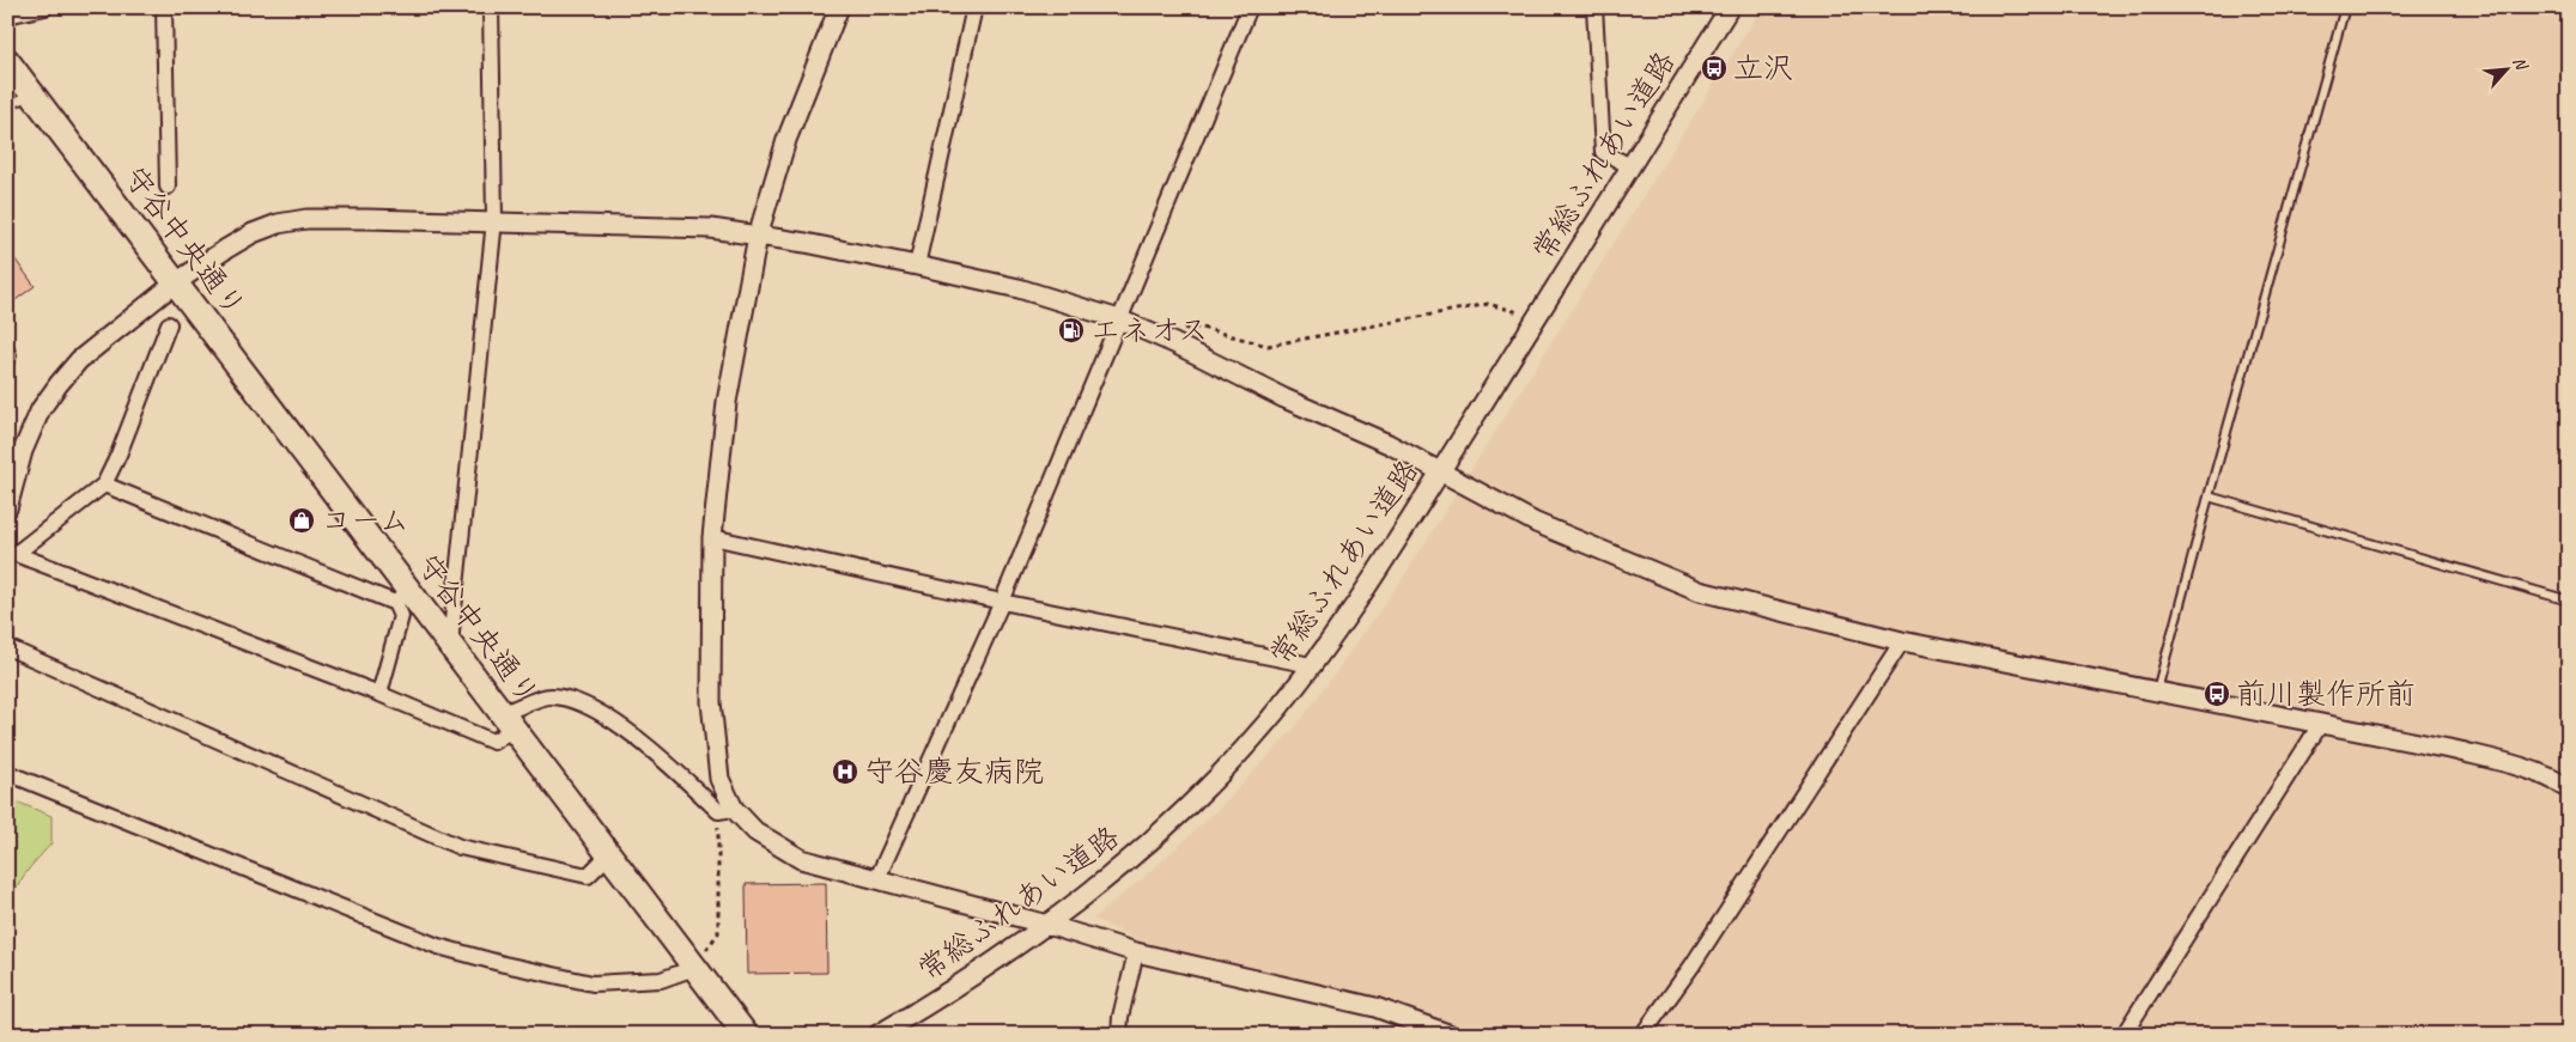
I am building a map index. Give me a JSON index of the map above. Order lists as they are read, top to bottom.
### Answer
{
  "streets": {
    "main road": ["守谷中央通り"],
    "street": ["常総ふれあい道路"]
  },
  "places": {
    "bus stop": ["立沢", "前川製作所前"],
    "fuel station": ["エネオス"],
    "shop": ["コーム"],
    "hospital": ["守谷慶友病院"]
  },
  "north": "top right"
}
